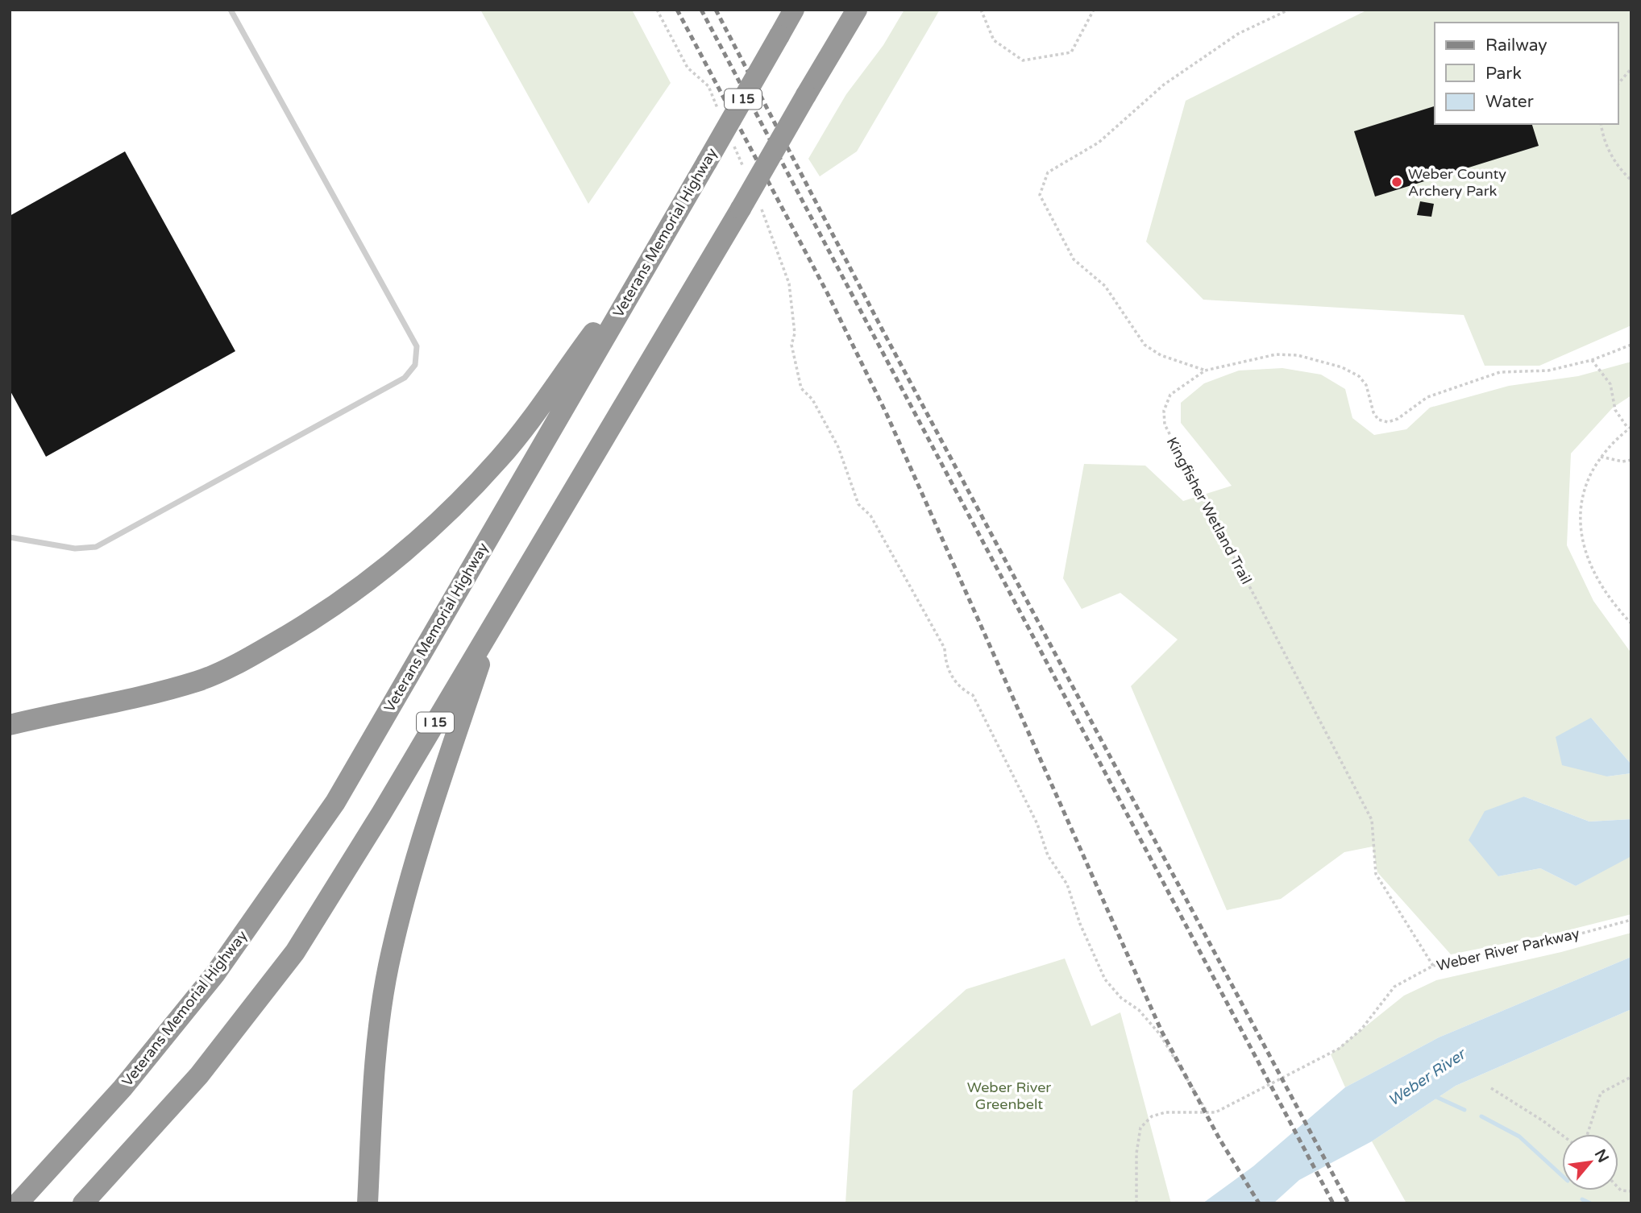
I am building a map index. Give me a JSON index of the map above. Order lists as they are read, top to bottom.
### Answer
{
  "streets": {
    "highway": ["I 15", "Veterans Memorial Highway"],
    "path": ["Kingfisher Wetland Trail", "Weber River Parkway"]
  },
  "crossings": [
    ["Kingfisher Wetland Trail", "Weber River Parkway"]
  ],
  "water": ["Weber River"],
  "parks": ["Weber River Greenbelt"],
  "places": ["Weber County Archery Park"],
  "legend": ["Railway", "Park", "Water"],
  "north": "top right"
}
